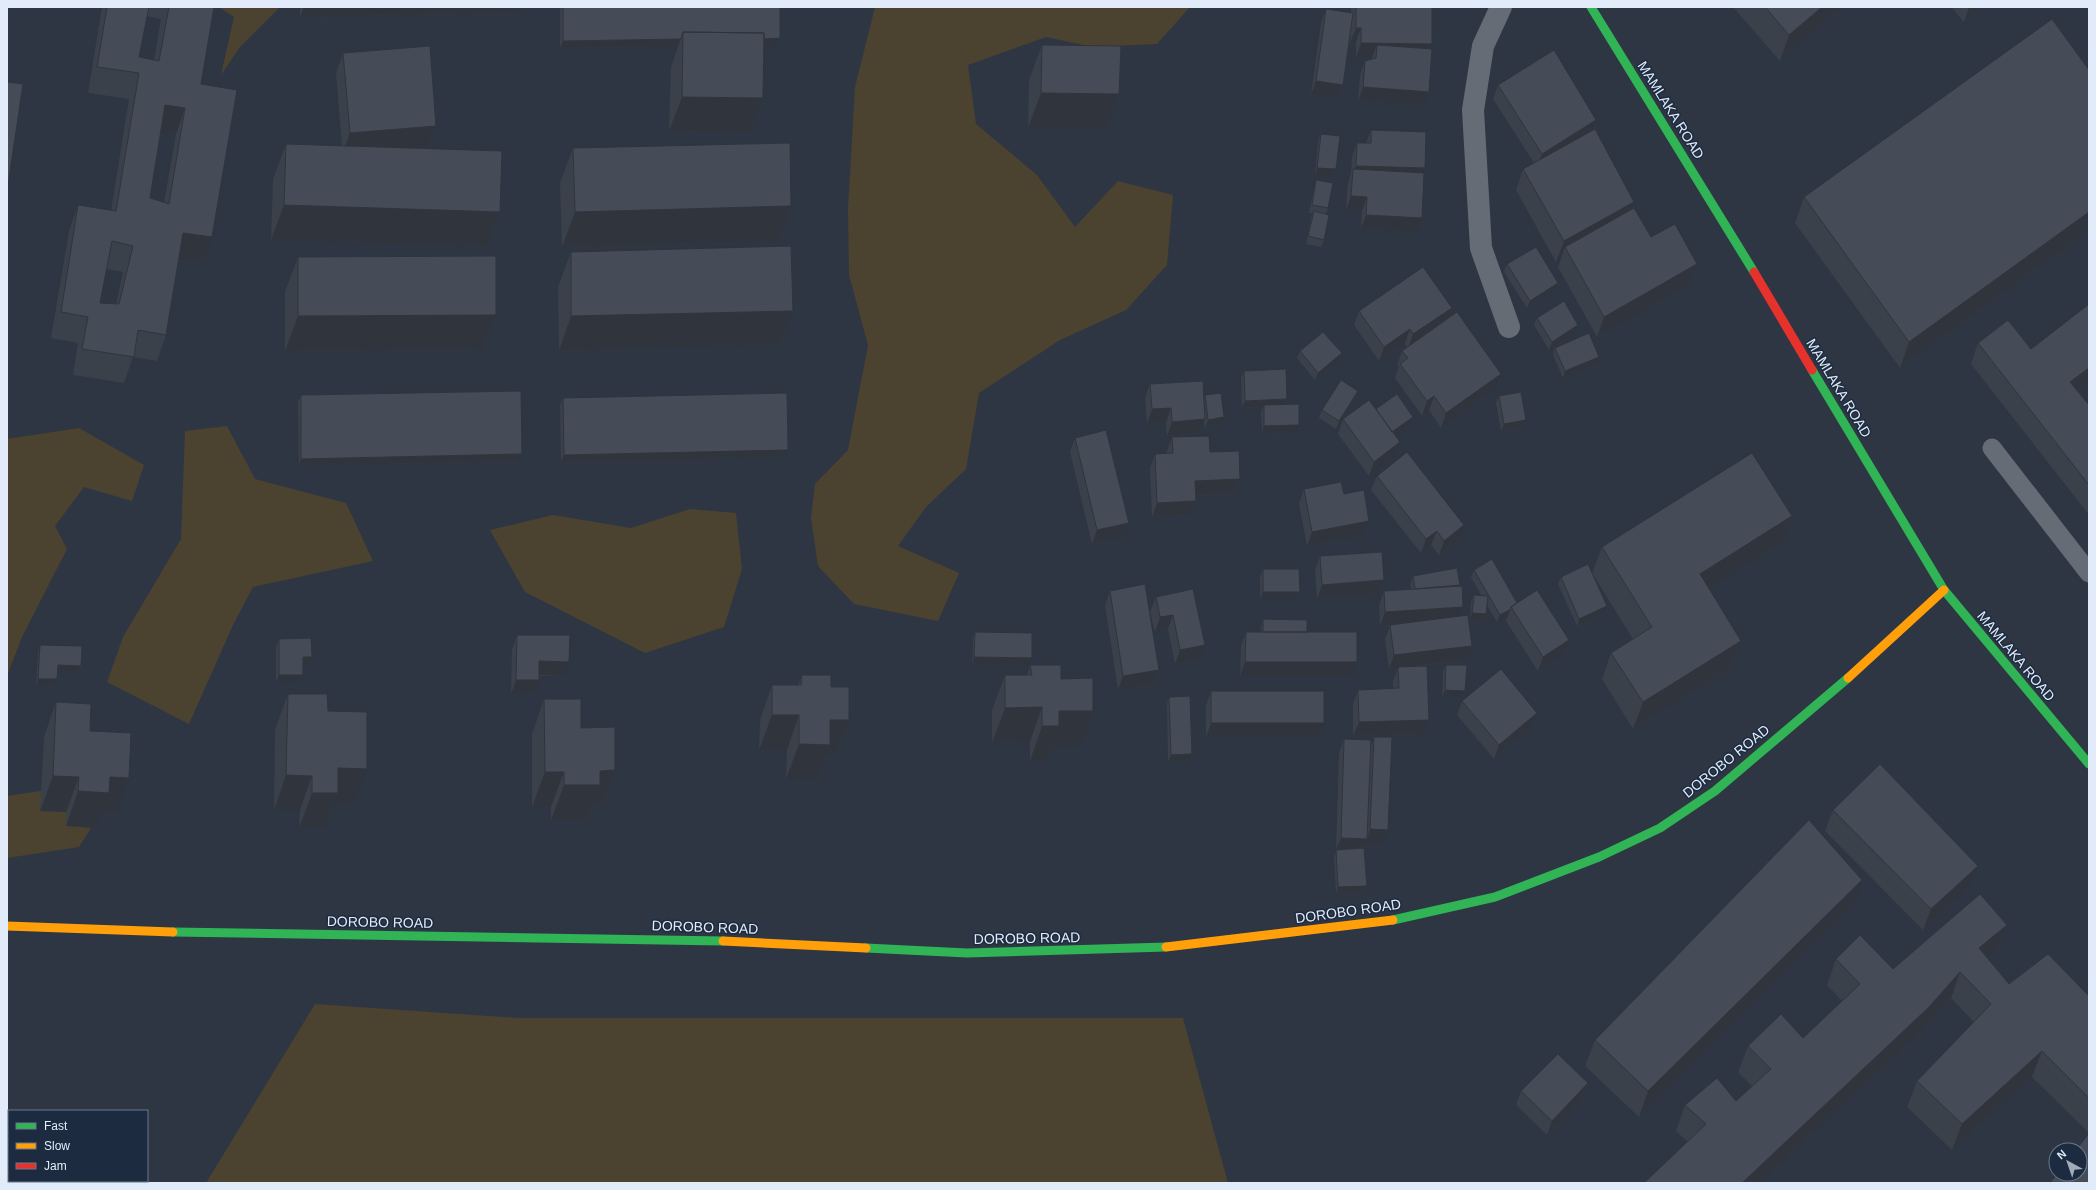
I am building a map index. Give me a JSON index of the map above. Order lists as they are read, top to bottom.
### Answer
{
  "streets": {
    "street": ["MAMLAKA ROAD", "DOROBO ROAD"]
  },
  "crossings": [
    ["MAMLAKA ROAD", "DOROBO ROAD"]
  ],
  "legend": ["Fast", "Slow", "Jam"],
  "north": "top left"
}
